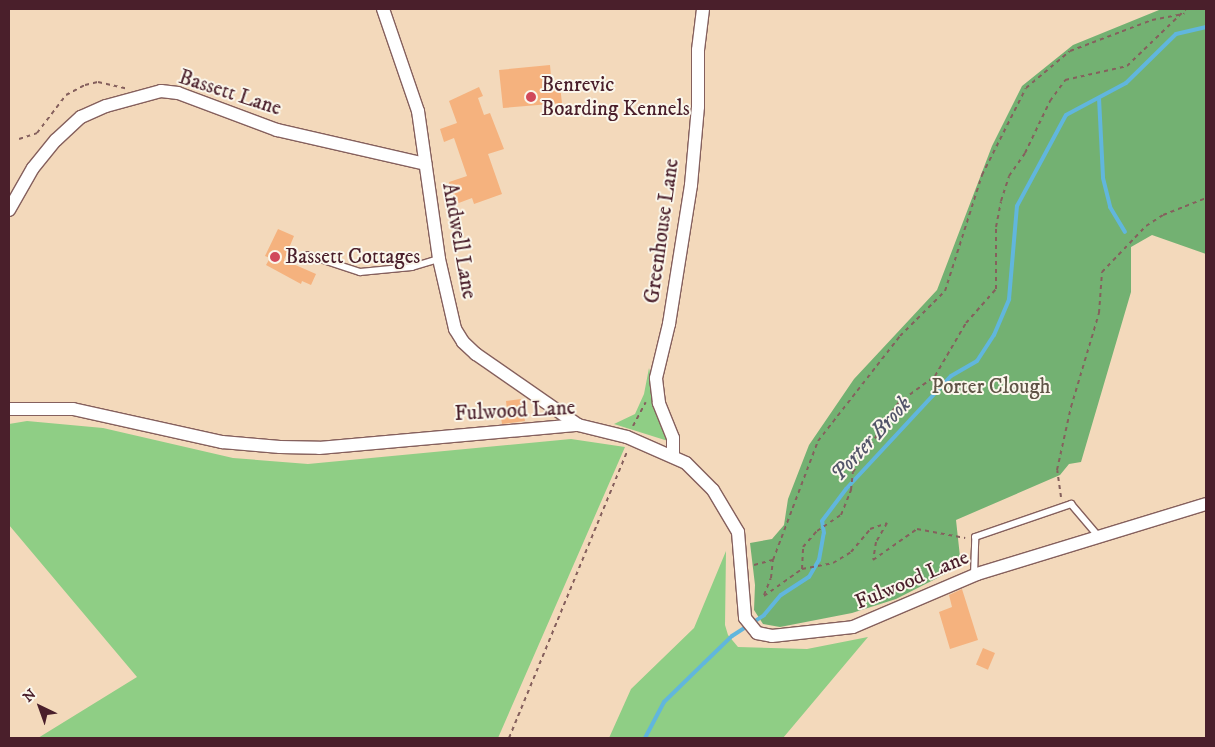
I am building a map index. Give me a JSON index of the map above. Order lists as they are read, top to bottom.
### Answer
{
  "streets": {
    "street": [
      "Bassett Lane",
      "Greenhouse Lane",
      "Andwell Lane",
      "Fulwood Lane"
    ]
  },
  "crossings": [
    ["Bassett Lane", "Andwell Lane"],
    ["Greenhouse Lane", "Fulwood Lane"],
    ["Andwell Lane", "Fulwood Lane"]
  ],
  "water": ["Porter Brook"],
  "parks": ["Porter Clough"],
  "places": ["Benrevic Boarding Kennels", "Bassett Cottages"],
  "north": "top left"
}
